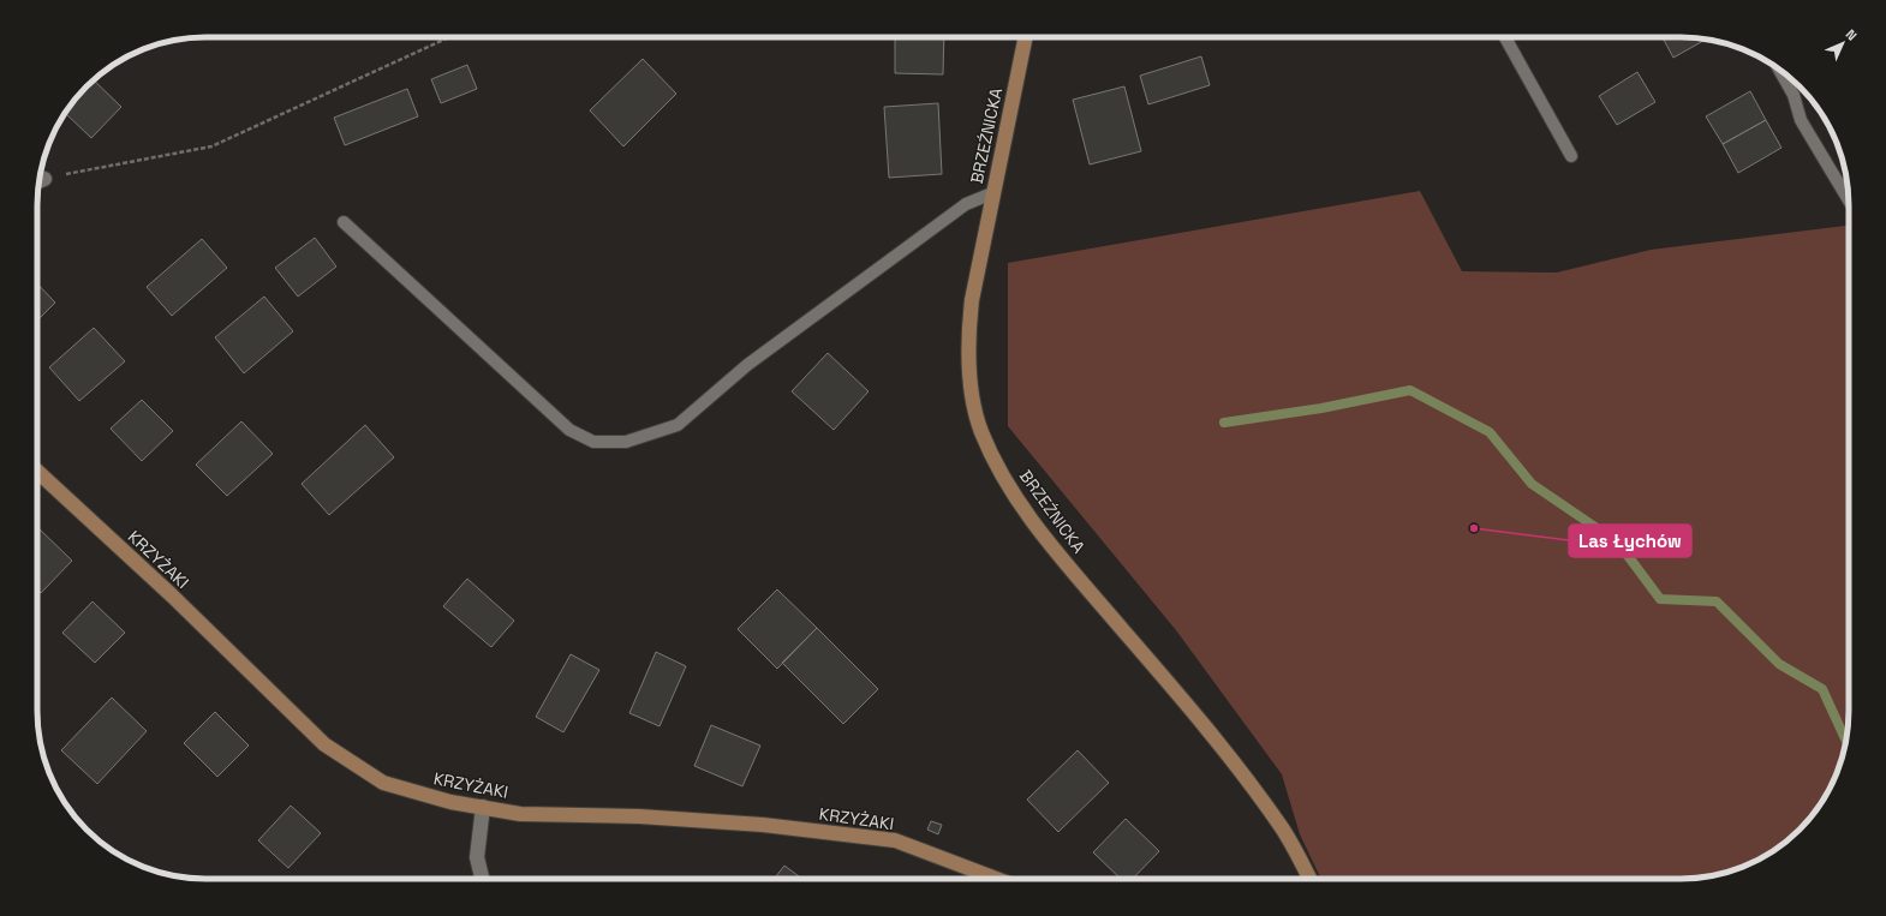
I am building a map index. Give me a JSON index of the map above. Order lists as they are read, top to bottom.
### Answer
{
  "streets": {
    "street": ["BRZEŹNICKA", "KRZYŻAKI"]
  },
  "places": ["Las Łychów"],
  "north": "top right"
}
